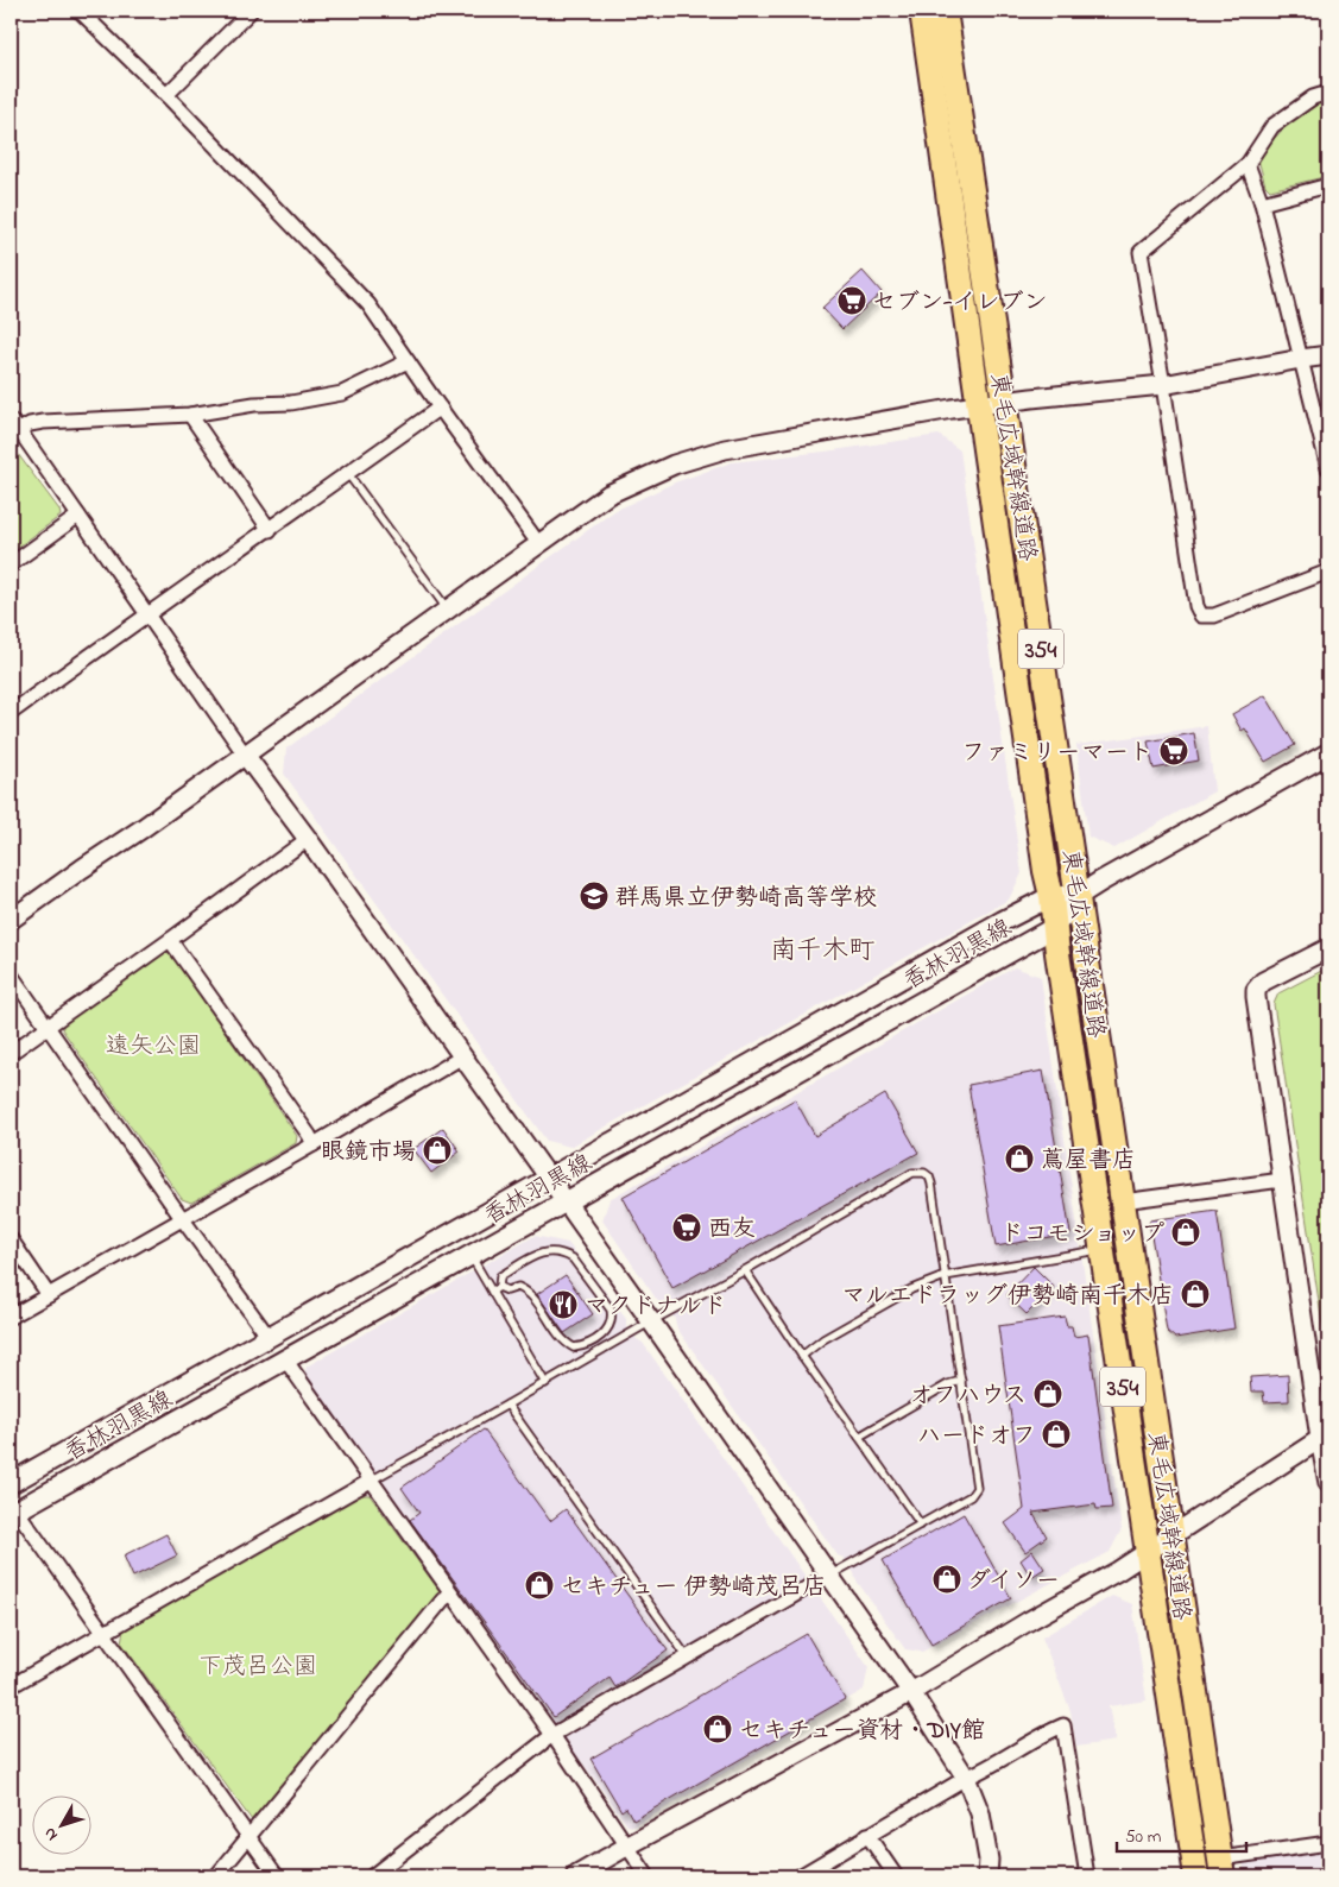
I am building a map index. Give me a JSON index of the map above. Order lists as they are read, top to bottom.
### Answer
{
  "streets": {
    "highway": ["東毛広域幹線道路", "354"],
    "main road": ["香林羽黒線"]
  },
  "crossings": [
    ["東毛広域幹線道路", "香林羽黒線"]
  ],
  "districts": ["南千木町"],
  "parks": ["遠矢公園", "下茂呂公園"],
  "places": {
    "supermarket": ["セブン-イレブン", "ファミリーマート", "西友"],
    "school or university": ["群馬県立伊勢崎高等学校"],
    "shop": [
      "眼鏡市場",
      "蔦屋書店",
      "ドコモショップ",
      "マルエドラッグ伊勢崎南千木店",
      "オフハウス",
      "ハードオフ",
      "ダイソー",
      "セキチュー 伊勢崎茂呂店",
      "セキチュー資材・DIY館"
    ],
    "restaurant": ["マクドナルド"]
  },
  "scale_bar": "50 m",
  "north": "bottom left"
}
